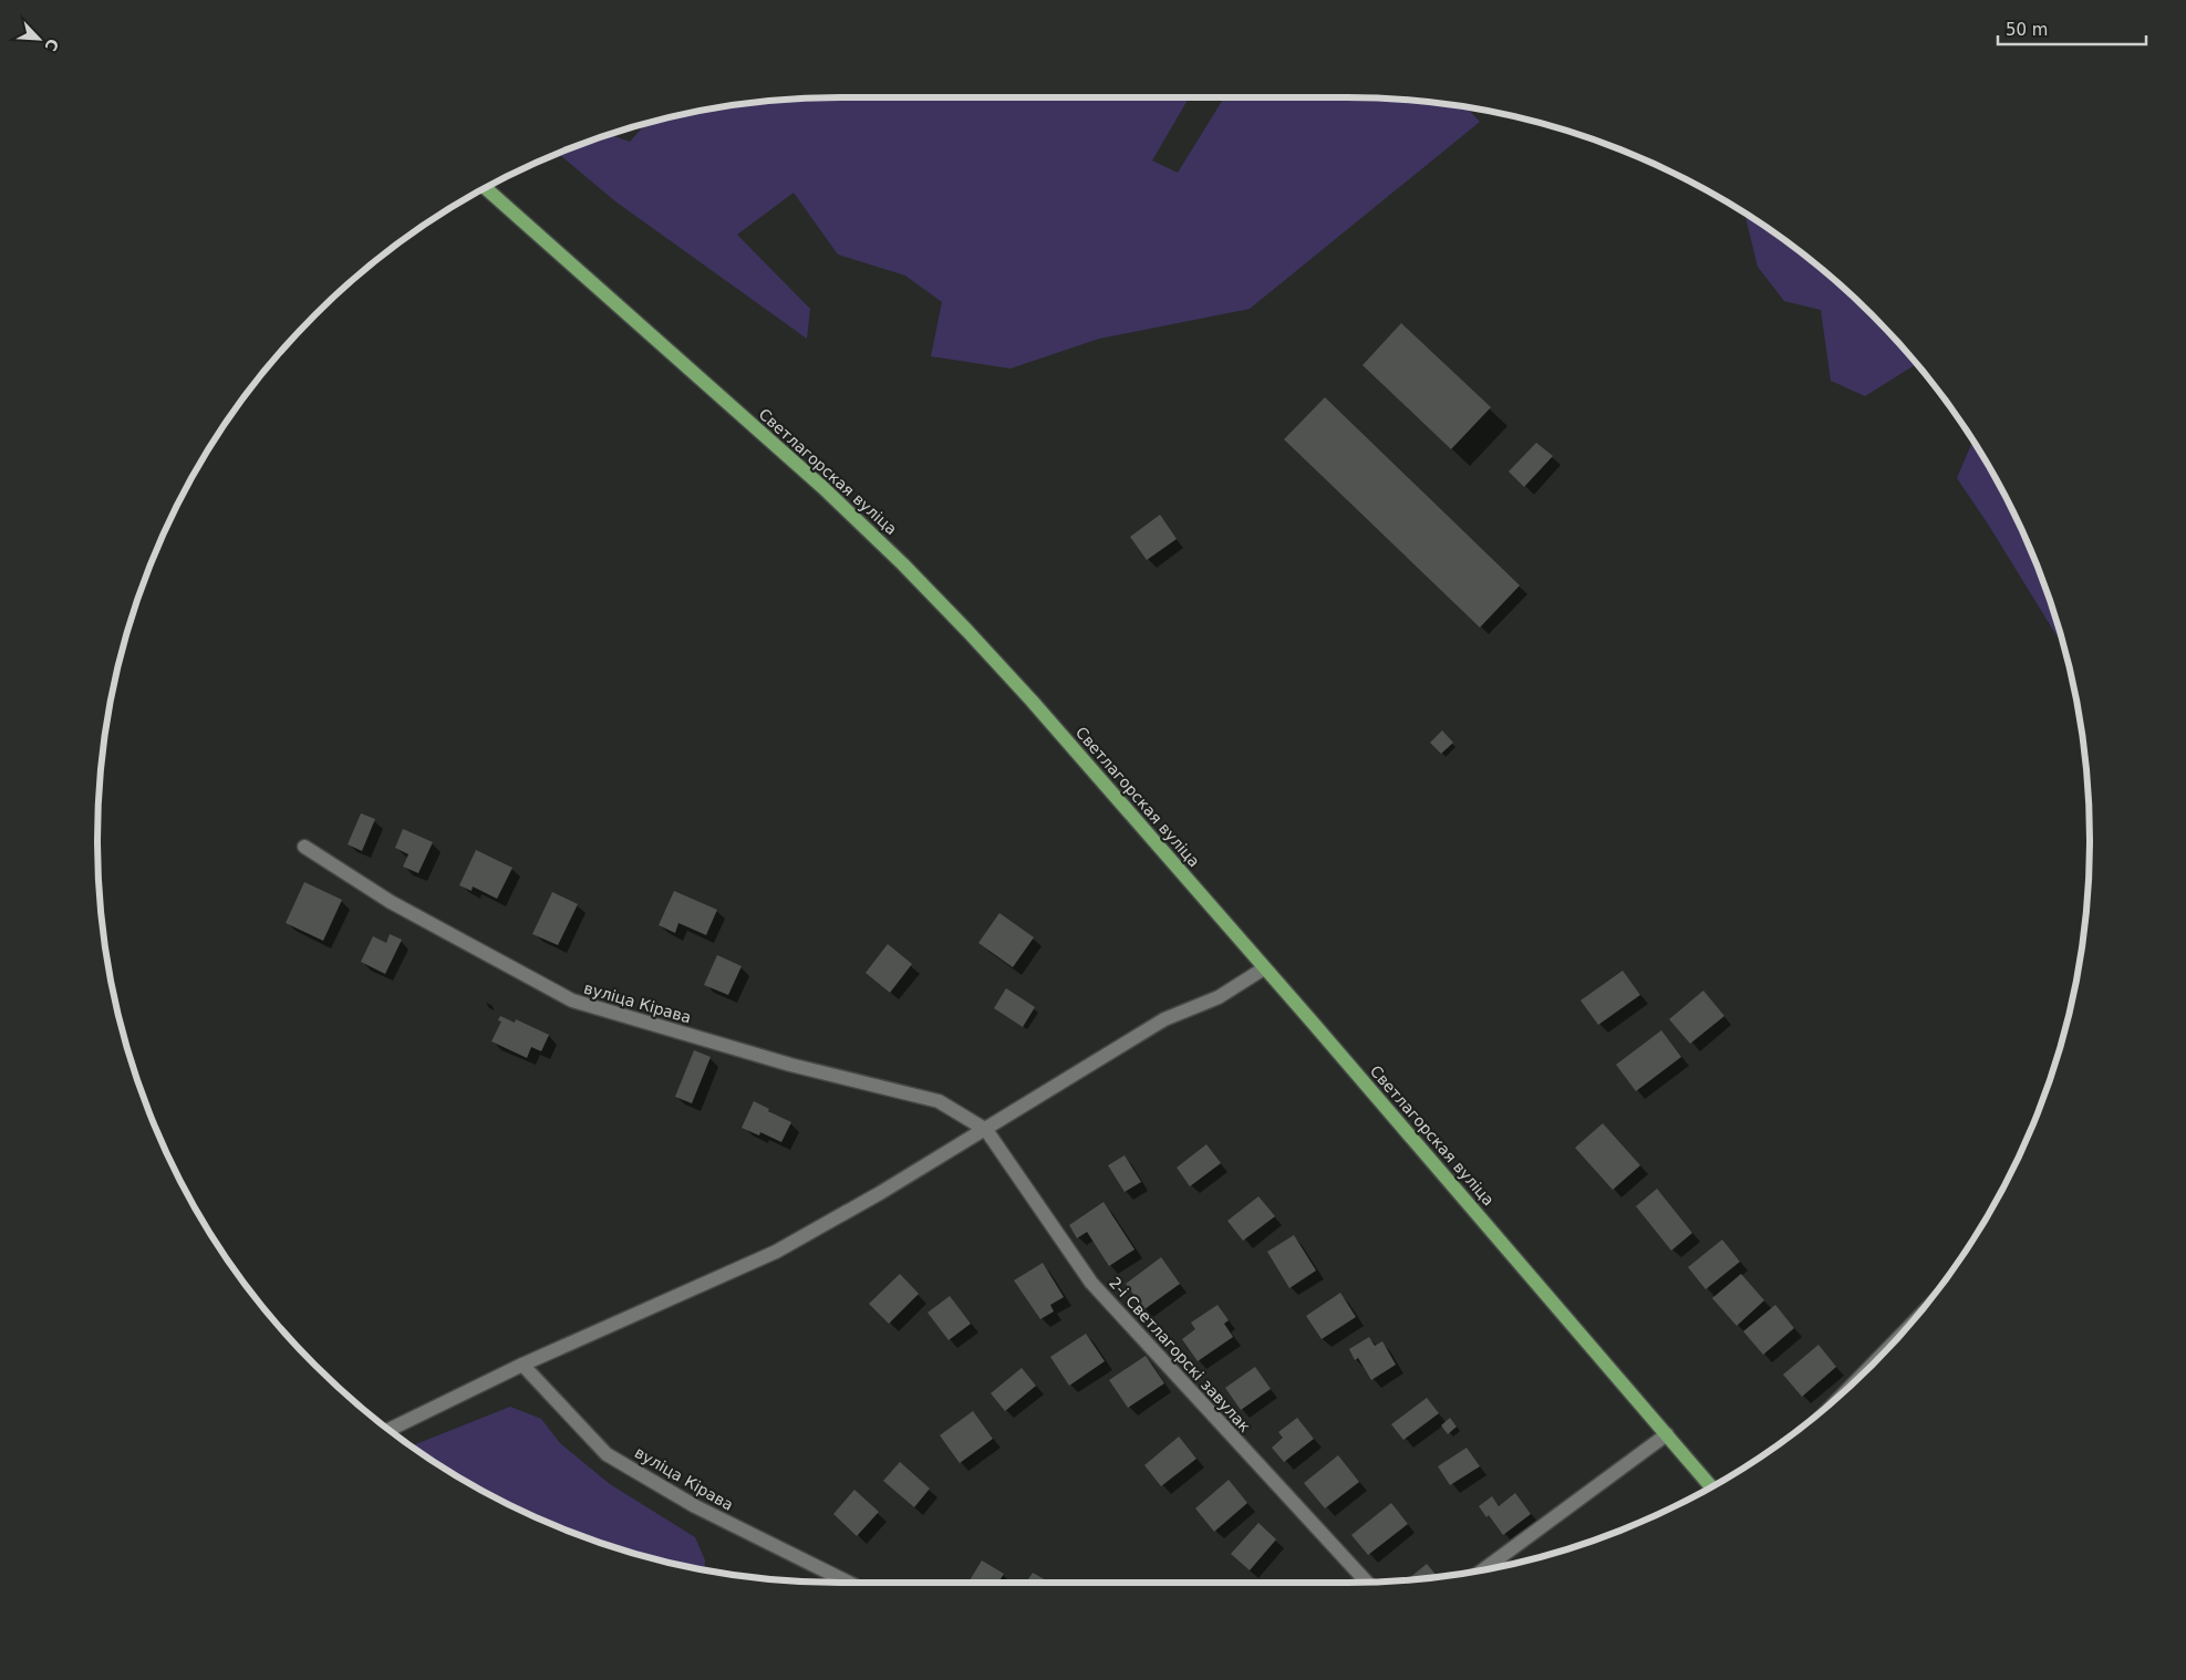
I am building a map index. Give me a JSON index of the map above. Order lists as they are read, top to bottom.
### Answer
{
  "streets": {
    "main road": ["Светлагорская вуліца"],
    "street": ["вуліца Кірава", "2-і Светлагорскі завулак"]
  },
  "crossings": [
    ["вуліца Кірава", "2-і Светлагорскі завулак"]
  ],
  "scale_bar": "50 m",
  "north": "bottom right"
}
